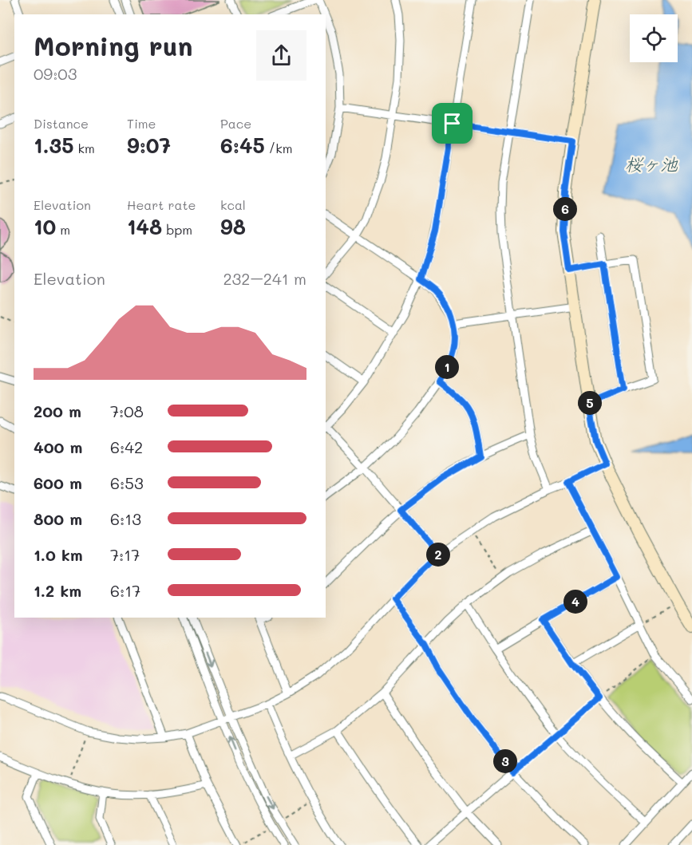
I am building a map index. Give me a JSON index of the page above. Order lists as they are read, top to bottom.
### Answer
{
  "water": ["桜ヶ池"],
  "page": {
    "heading": ["Morning run", "09:03"],
    "stats": [
      ["Distance", "1.35 km"],
      ["Time", "9:07"],
      ["Pace", "6:45 /km"],
      ["Elevation", "10 m"],
      ["Heart rate", "148 bpm"],
      ["kcal", "98"]
    ],
    "pins": [
      "6",
      "1",
      "5",
      "2",
      "4",
      "3"
    ],
    "chart": ["Elevation", "232–241 m"],
    "list": [
      {
        "name": "200 m",
        "note": "7:08"
      },
      {
        "name": "400 m",
        "note": "6:42"
      },
      {
        "name": "600 m",
        "note": "6:53"
      },
      {
        "name": "800 m",
        "note": "6:13"
      },
      {
        "name": "1.0 km",
        "note": "7:17"
      },
      {
        "name": "1.2 km",
        "note": "6:17"
      }
    ]
  }
}
